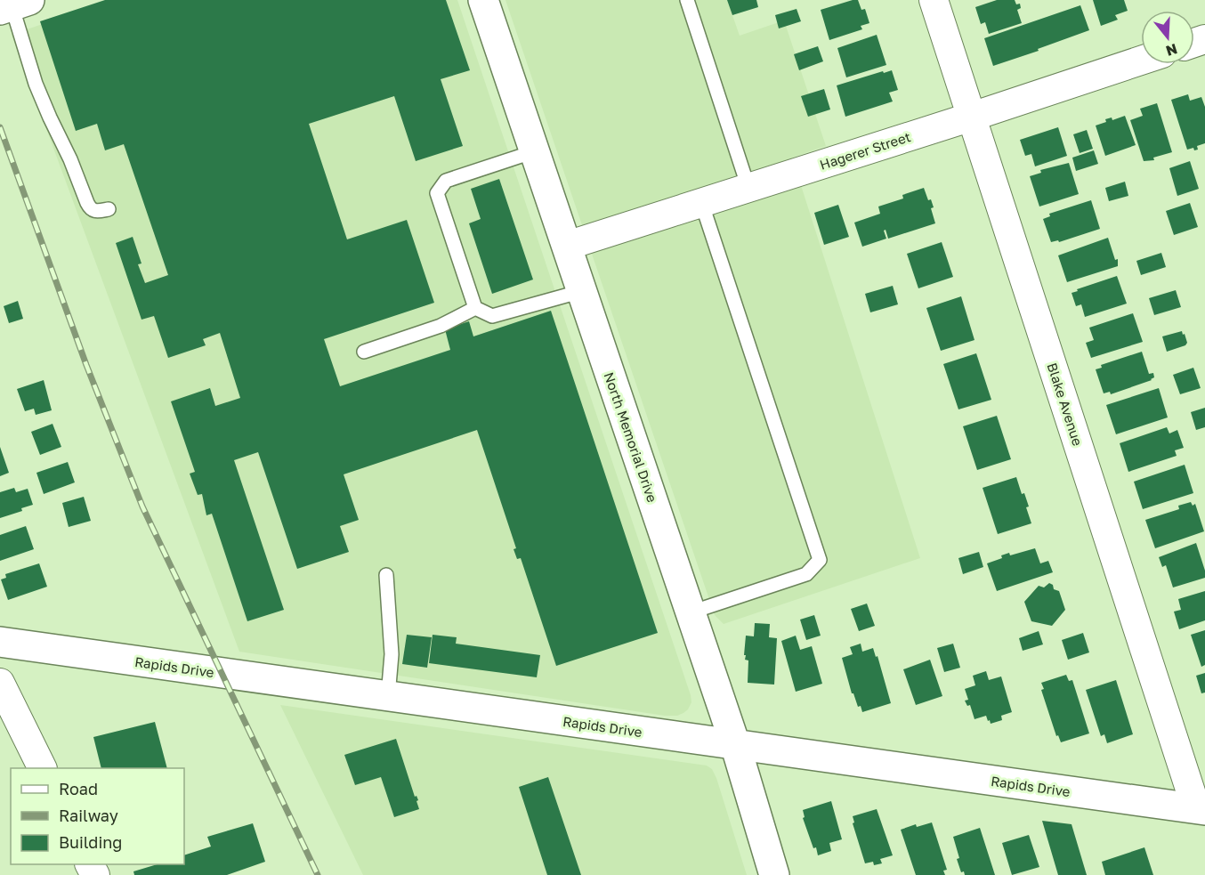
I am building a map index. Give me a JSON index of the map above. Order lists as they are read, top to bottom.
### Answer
{
  "streets": {
    "street": [
      "Hagerer Street",
      "Blake Avenue",
      "North Memorial Drive",
      "Rapids Drive"
    ]
  },
  "crossings": [
    ["Hagerer Street", "Blake Avenue"],
    ["Hagerer Street", "North Memorial Drive"],
    ["Blake Avenue", "Rapids Drive"],
    ["North Memorial Drive", "Rapids Drive"]
  ],
  "legend": ["Road", "Railway", "Building"],
  "north": "bottom"
}
